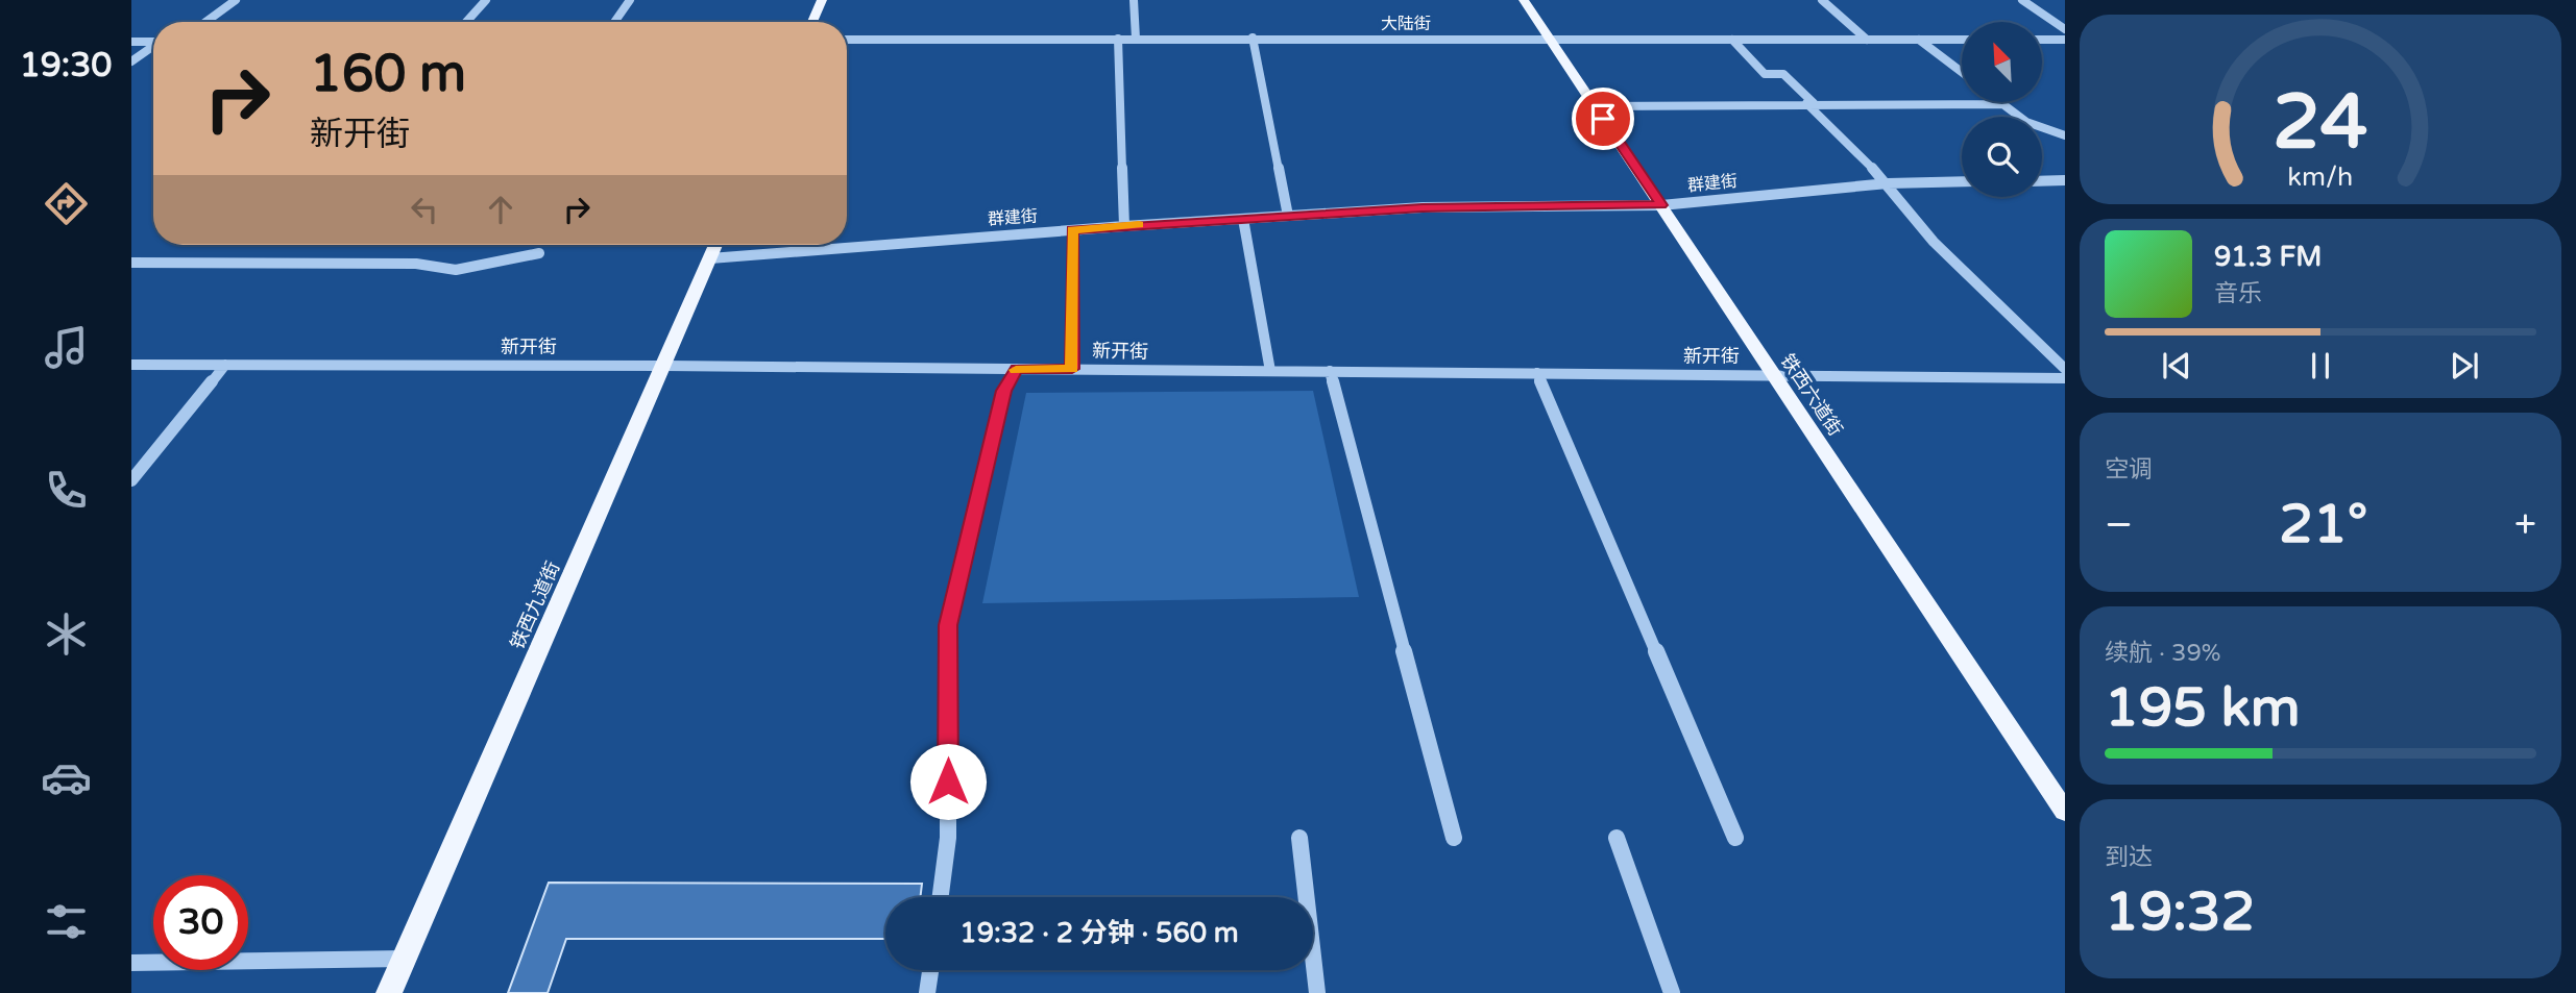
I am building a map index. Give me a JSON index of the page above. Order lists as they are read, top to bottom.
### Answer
{
  "streets": {
    "main road": ["铁西六道街", "铁西九道街"],
    "street": ["大陆街", "群建街", "新开街"]
  },
  "crossings": [
    ["大陆街", "铁西六道街"],
    ["群建街", "铁西六道街"],
    ["群建街", "铁西九道街"],
    ["新开街", "铁西六道街"],
    ["新开街", "铁西九道街"]
  ],
  "north": "top left",
  "page": {
    "tabs": "19:30",
    "turn": ["160 m", "新开街"],
    "song": ["91.3 FM", "音乐"],
    "tile": [
      "空调",
      ["续航 · 39%", "195 km"],
      ["到达", "19:32"]
    ],
    "heat": ["−", "21°", "+"],
    "limit": "30",
    "trip": "19:32 · 2 分钟 · 560 m",
    "gauge": ["24", "km/h"]
  }
}
